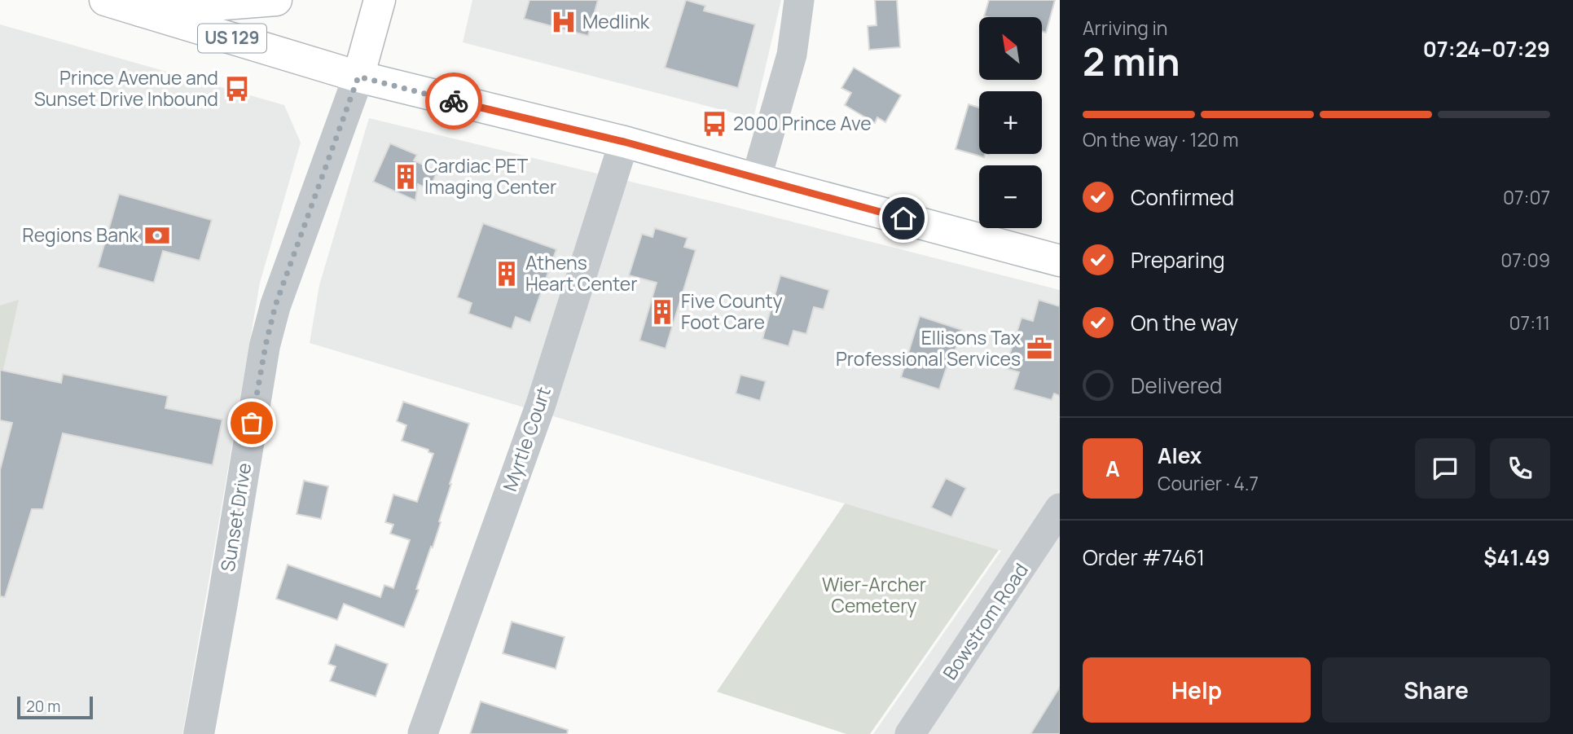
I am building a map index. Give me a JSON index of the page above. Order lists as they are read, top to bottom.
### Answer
{
  "streets": {
    "main road": ["US 129"],
    "street": ["Myrtle Court", "Sunset Drive", "Bowstrom Road"]
  },
  "crossings": [
    ["US 129", "Sunset Drive"]
  ],
  "parks": ["Wier-Archer Cemetery"],
  "places": {
    "hospital": ["Medlink"],
    "bus stop": ["Prince Avenue and Sunset Drive Inbound", "2000 Prince Ave"],
    "building": ["Cardiac PET Imaging Center", "Athens Heart Center", "Five County Foot Care"],
    "bank": ["Regions Bank"],
    "office": ["Ellisons Tax Professional Services"]
  },
  "scale_bar": "20 m",
  "north": "top left",
  "page": {
    "heading": ["2 min", "Arriving in", "07:24–07:29"],
    "panel": [
      "Alex",
      "Courier · 4.7",
      "Order #7461",
      "$41.49"
    ],
    "map_buttons": ["+", "−"],
    "bar": "On the way · 120 m",
    "list": [
      ["Confirmed", "07:07"],
      ["Preparing", "07:09"],
      ["On the way", "07:11"],
      "Delivered"
    ],
    "round": "A",
    "buttons": ["Help", "Share"],
    "scale": "20 m"
  }
}
